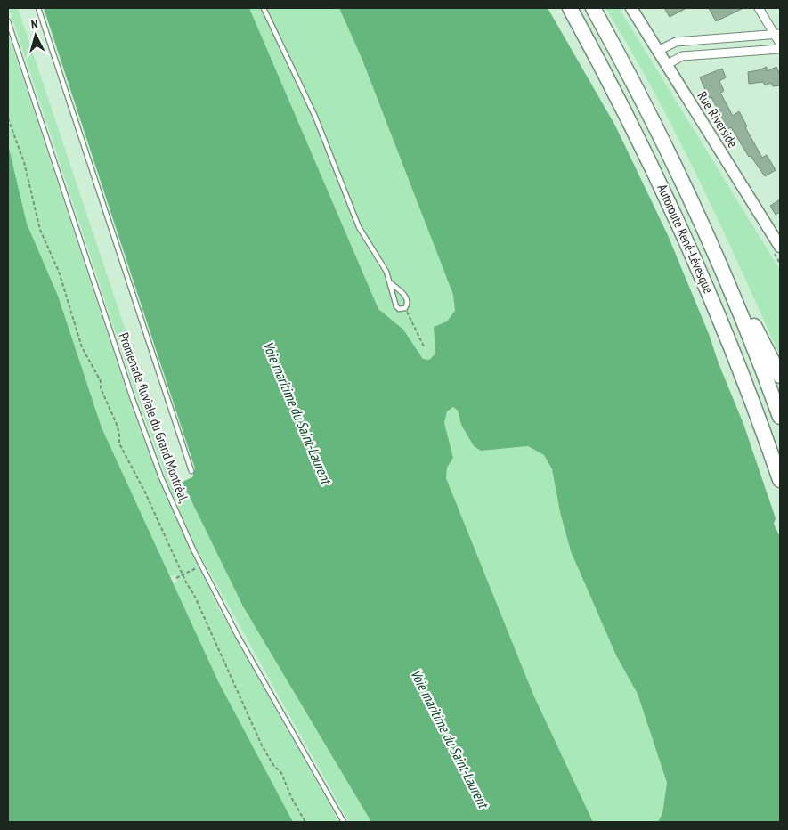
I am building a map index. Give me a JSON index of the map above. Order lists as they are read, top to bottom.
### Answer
{
  "streets": {
    "highway": ["Autoroute René-Lévesque"],
    "street": ["Rue Riverside"],
    "lane": ["Promenade fluviale du Grand Montréal,"]
  },
  "water": ["Voie maritime du Saint-Laurent"],
  "north": "top"
}
